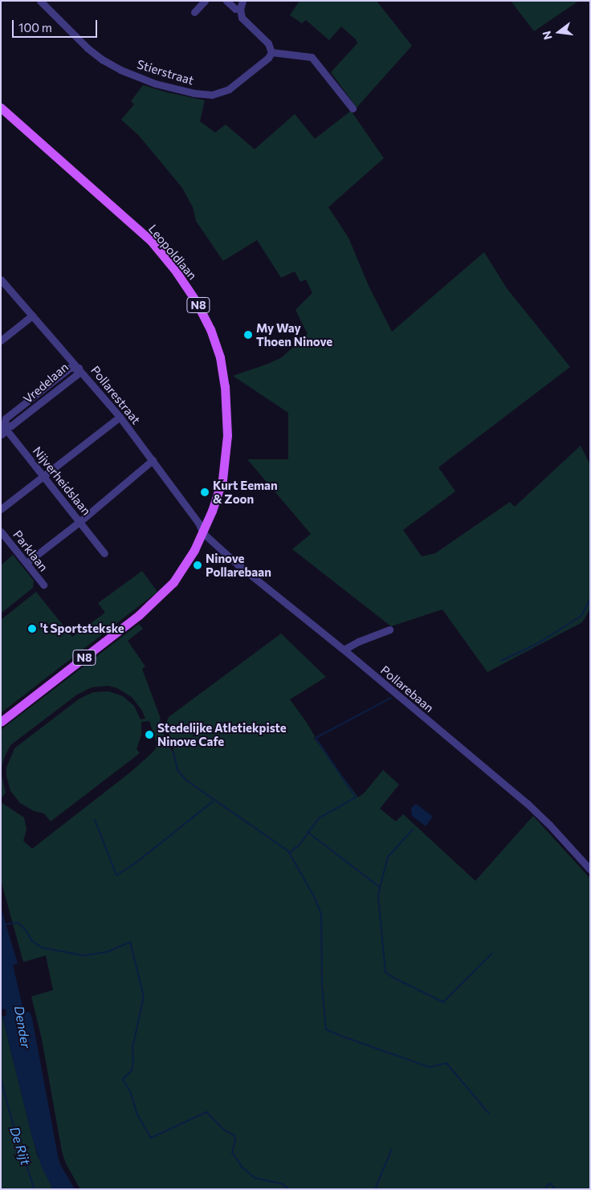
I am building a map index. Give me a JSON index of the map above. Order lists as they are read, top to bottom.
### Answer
{
  "streets": {
    "main road": ["Leopoldlaan", "N8"],
    "street": [
      "Stierstraat",
      "Vredelaan",
      "Pollarestraat",
      "Nijverheidslaan",
      "Parklaan",
      "Pollarebaan"
    ]
  },
  "crossings": [
    ["Leopoldlaan", "N8"],
    ["Leopoldlaan", "Pollarestraat"],
    ["Leopoldlaan", "Pollarebaan"],
    ["N8", "Pollarestraat"],
    ["N8", "Pollarebaan"],
    ["Vredelaan", "Pollarestraat"],
    ["Vredelaan", "Nijverheidslaan"],
    ["Pollarestraat", "Pollarebaan"]
  ],
  "water": ["Dender", "De Rijt"],
  "places": [
    "My Way Thoen Ninove",
    "Kurt Eeman & Zoon",
    "Ninove Pollarebaan",
    "'t Sportstekske",
    "Stedelijke Atletiekpiste Ninove Cafe"
  ],
  "scale_bar": "100 m",
  "north": "left"
}
